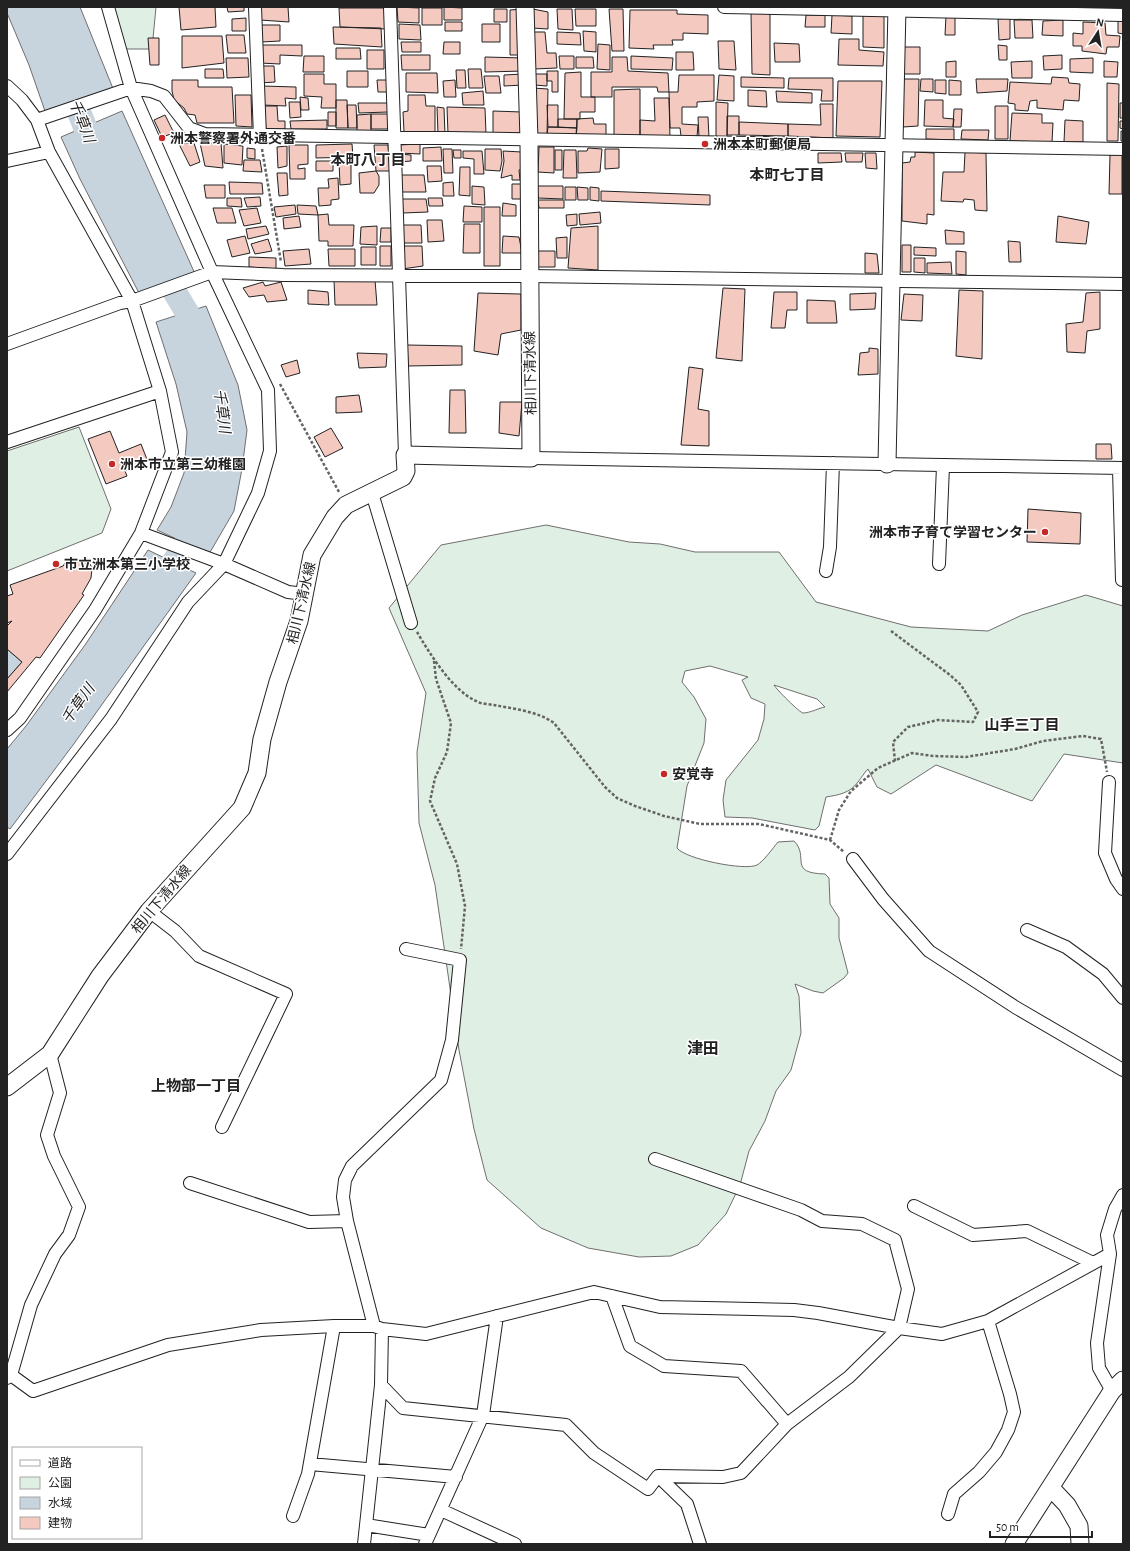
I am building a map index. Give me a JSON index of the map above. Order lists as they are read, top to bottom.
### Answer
{
  "streets": {
    "main road": ["相川下清水線"]
  },
  "districts": [
    "本町八丁目",
    "本町七丁目",
    "山手三丁目",
    "津田",
    "上物部一丁目"
  ],
  "water": ["千草川"],
  "places": [
    "洲本警察署外通交番",
    "洲本本町郵便局",
    "洲本市立第三幼稚園",
    "洲本市子育て学習センター",
    "市立洲本第三小学校",
    "安覚寺"
  ],
  "legend": [
    "道路",
    "公園",
    "水域",
    "建物"
  ],
  "scale_bar": "50 m",
  "north": "top"
}
